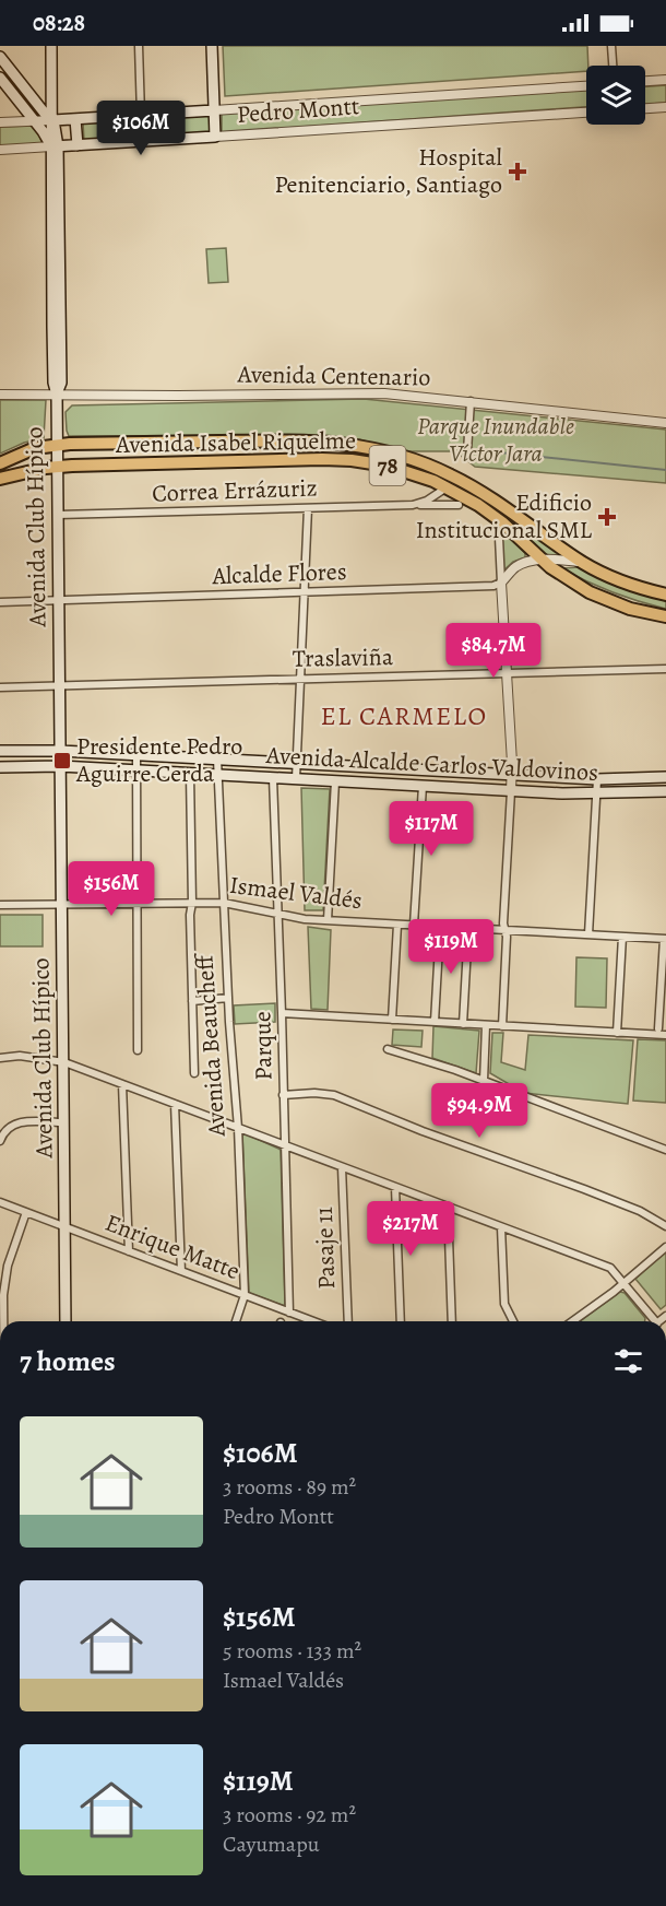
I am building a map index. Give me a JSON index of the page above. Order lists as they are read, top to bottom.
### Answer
{
  "streets": {
    "highway": ["Avenida Isabel Riquelme", "78"],
    "main road": ["Pedro Montt", "Avenida Club Hípico", "Avenida Alcalde Carlos Valdovinos"],
    "street": [
      "Avenida Centenario",
      "Correa Errázuriz",
      "Alcalde Flores",
      "Traslaviña",
      "Ismael Valdés",
      "Avenida Beaucheff",
      "Parque",
      "Enrique Matte",
      "Pasaje 11"
    ]
  },
  "crossings": [
    ["Pedro Montt", "Avenida Club Hípico"],
    ["Avenida Centenario", "Avenida Club Hípico"],
    ["Avenida Isabel Riquelme", "Correa Errázuriz"],
    ["Avenida Isabel Riquelme", "Avenida Club Hípico"],
    ["Correa Errázuriz", "Avenida Club Hípico"],
    ["Avenida Club Hípico", "Alcalde Flores"],
    ["Avenida Club Hípico", "Traslaviña"],
    ["Avenida Club Hípico", "Avenida Alcalde Carlos Valdovinos"],
    ["Avenida Club Hípico", "Ismael Valdés"],
    ["Avenida Club Hípico", "Enrique Matte"],
    ["Avenida Alcalde Carlos Valdovinos", "Avenida Beaucheff"],
    ["Avenida Alcalde Carlos Valdovinos", "Parque"],
    ["Ismael Valdés", "Avenida Beaucheff"],
    ["Ismael Valdés", "Parque"],
    ["Avenida Beaucheff", "Enrique Matte"],
    ["Parque", "Enrique Matte"]
  ],
  "districts": ["EL CARMELO"],
  "parks": ["Parque Inundable Víctor Jara"],
  "places": {
    "health": ["Hospital Penitenciario, Santiago", "Edificio Institucional SML"],
    "transit": ["Presidente Pedro Aguirre Cerda"]
  },
  "page": {
    "status": "08:28",
    "price": [
      "$106M",
      "$84.7M",
      "$117M",
      "$156M",
      "$119M",
      "$94.9M",
      "$217M"
    ],
    "heading": "7 homes",
    "list": [
      {
        "name": "$106M",
        "note": "3 rooms · 89 m² · Pedro Montt"
      },
      {
        "name": "$156M",
        "note": "5 rooms · 133 m² · Ismael Valdés"
      },
      {
        "name": "$119M",
        "note": "3 rooms · 92 m² · Cayumapu"
      }
    ]
  }
}
